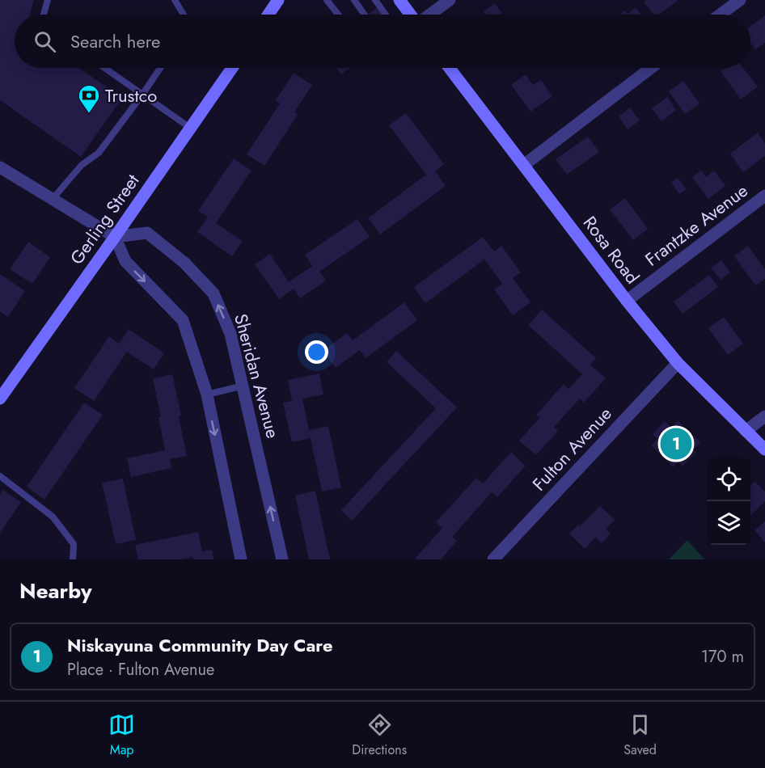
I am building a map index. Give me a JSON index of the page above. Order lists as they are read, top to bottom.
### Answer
{
  "streets": {
    "street": [
      "Gerling Street",
      "Frantzke Avenue",
      "Rosa Road",
      "Sheridan Avenue",
      "Fulton Avenue"
    ]
  },
  "crossings": [
    ["Gerling Street", "Sheridan Avenue"],
    ["Frantzke Avenue", "Rosa Road"],
    ["Rosa Road", "Fulton Avenue"]
  ],
  "places": {
    "bank": ["Trustco"]
  },
  "page": {
    "search": "Search here",
    "pins": "1",
    "heading": "Nearby",
    "list": [
      {
        "mark": "1",
        "name": "Niskayuna Community Day Care",
        "note": "Place · Fulton Avenue",
        "value": "170 m"
      }
    ],
    "nav": ["Map", "Directions", "Saved"]
  }
}
